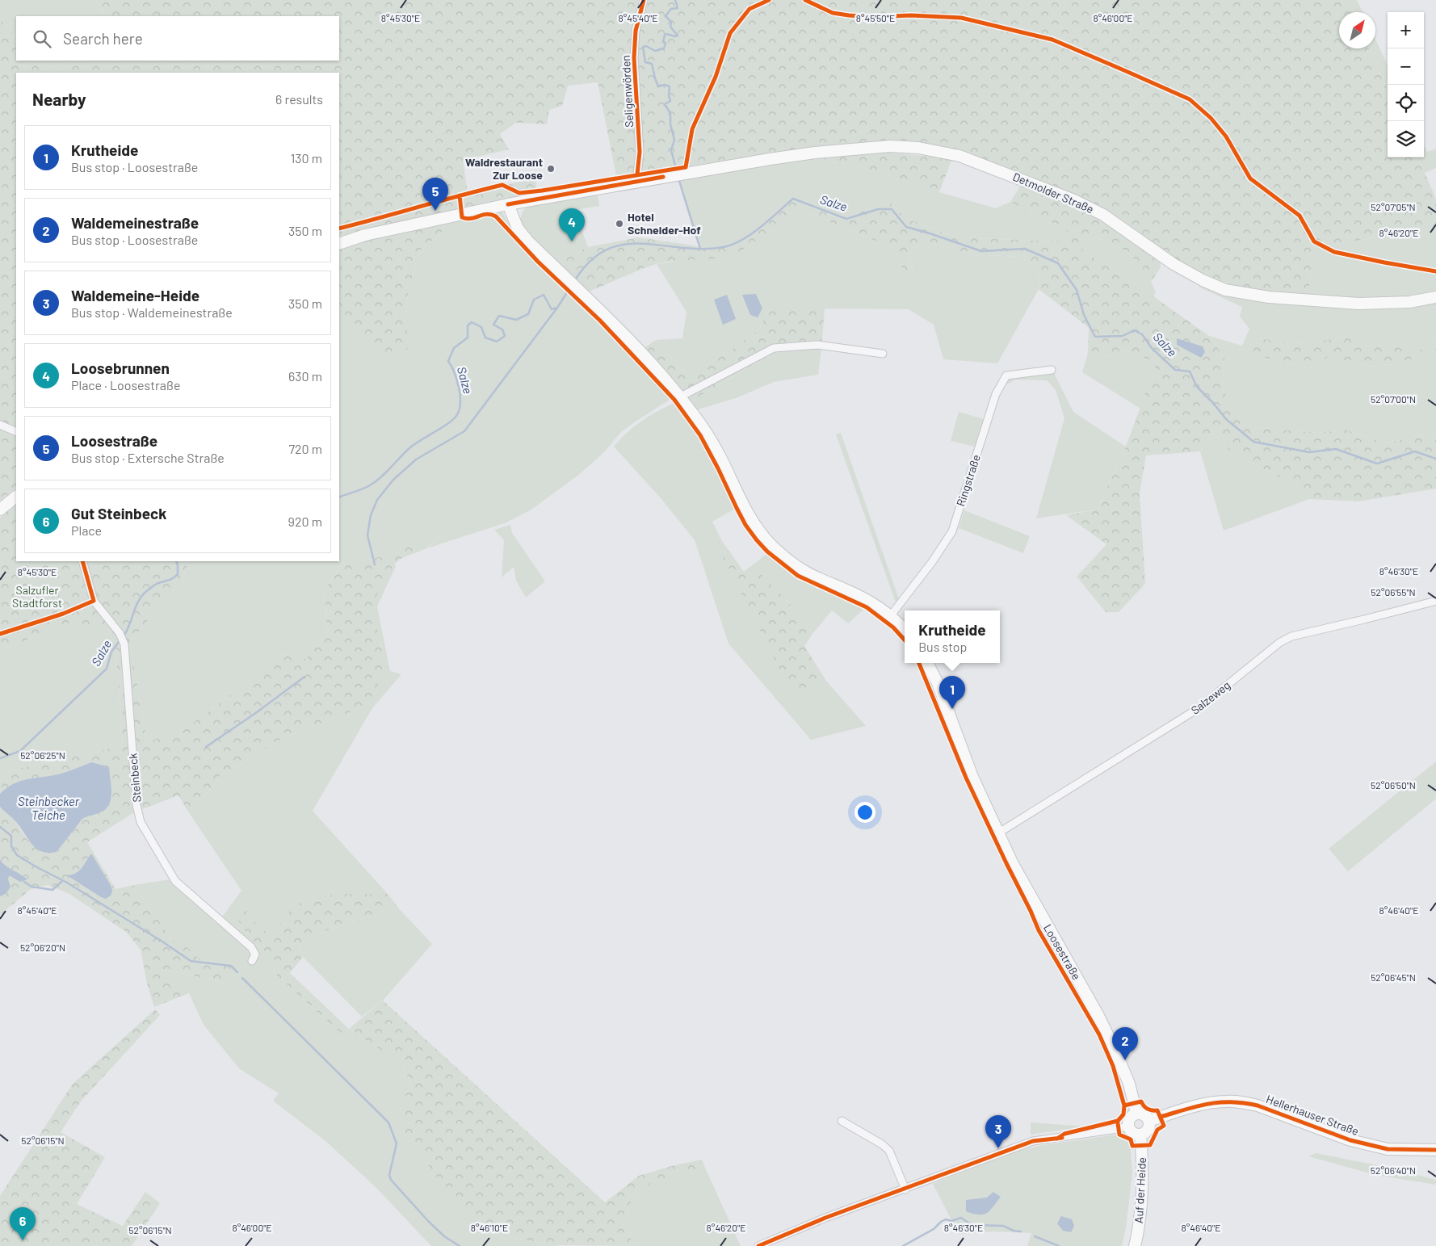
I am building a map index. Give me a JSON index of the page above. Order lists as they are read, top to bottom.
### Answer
{
  "streets": {
    "street": [
      "Seligenwörden",
      "Detmolder Straße",
      "Ringstraße",
      "Salzeweg",
      "Steinbeck",
      "Loosestraße",
      "Hellerhauser Straße",
      "Auf der Heide"
    ]
  },
  "crossings": [
    ["Seligenwörden", "Detmolder Straße"],
    ["Salzeweg", "Loosestraße"],
    ["Loosestraße", "Hellerhauser Straße"],
    ["Loosestraße", "Auf der Heide"],
    ["Hellerhauser Straße", "Auf der Heide"]
  ],
  "water": ["Salze", "Steinbecker Teiche"],
  "parks": ["Salzufler Stadtforst"],
  "places": ["Waldrestaurant Zur Loose", "Hotel Schneider-Hof"],
  "north": "top right",
  "page": {
    "map_buttons": ["+", "−"],
    "search": "Search here",
    "heading": ["Nearby", "6 results"],
    "list": [
      {
        "mark": "1",
        "name": "Krutheide",
        "note": "Bus stop · Loosestraße",
        "value": "130 m"
      },
      {
        "mark": "2",
        "name": "Waldemeinestraße",
        "note": "Bus stop · Loosestraße",
        "value": "350 m"
      },
      {
        "mark": "3",
        "name": "Waldemeine-Heide",
        "note": "Bus stop · Waldemeinestraße",
        "value": "350 m"
      },
      {
        "mark": "4",
        "name": "Loosebrunnen",
        "note": "Place · Loosestraße",
        "value": "630 m"
      },
      {
        "mark": "5",
        "name": "Loosestraße",
        "note": "Bus stop · Extersche Straße",
        "value": "720 m"
      },
      {
        "mark": "6",
        "name": "Gut Steinbeck",
        "note": "Place",
        "value": "920 m"
      }
    ],
    "pins": [
      "5",
      "4",
      "1",
      "2",
      "3",
      "6"
    ],
    "popup": ["Krutheide", "Bus stop"]
  },
  "coordinates": [
    "8°45'30\"E",
    "8°45'40\"E",
    "8°45'50\"E",
    "8°46'00\"E",
    "52°07'05\"N",
    "8°46'20\"E",
    "52°07'00\"N",
    "8°46'30\"E",
    "52°06'55\"N",
    "52°06'25\"N",
    "52°06'50\"N",
    "8°46'40\"E",
    "52°06'20\"N",
    "52°06'45\"N",
    "52°06'15\"N",
    "52°06'40\"N",
    "8°46'10\"E"
  ]
}
